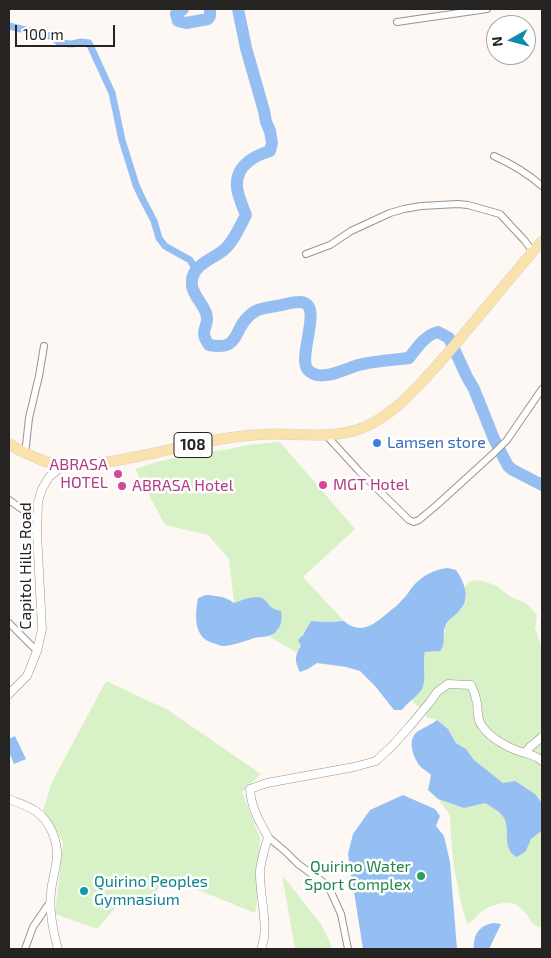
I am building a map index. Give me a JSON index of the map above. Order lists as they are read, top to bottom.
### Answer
{
  "streets": {
    "main road": ["108"],
    "street": ["Capitol Hills Road"]
  },
  "crossings": [
    ["108", "Capitol Hills Road"]
  ],
  "places": [
    "Lamsen store",
    "ABRASA HOTEL",
    "MGT Hotel",
    "ABRASA Hotel",
    "Quirino Water Sport Complex",
    "Quirino Peoples Gymnasium"
  ],
  "scale_bar": "100 m",
  "north": "left"
}
